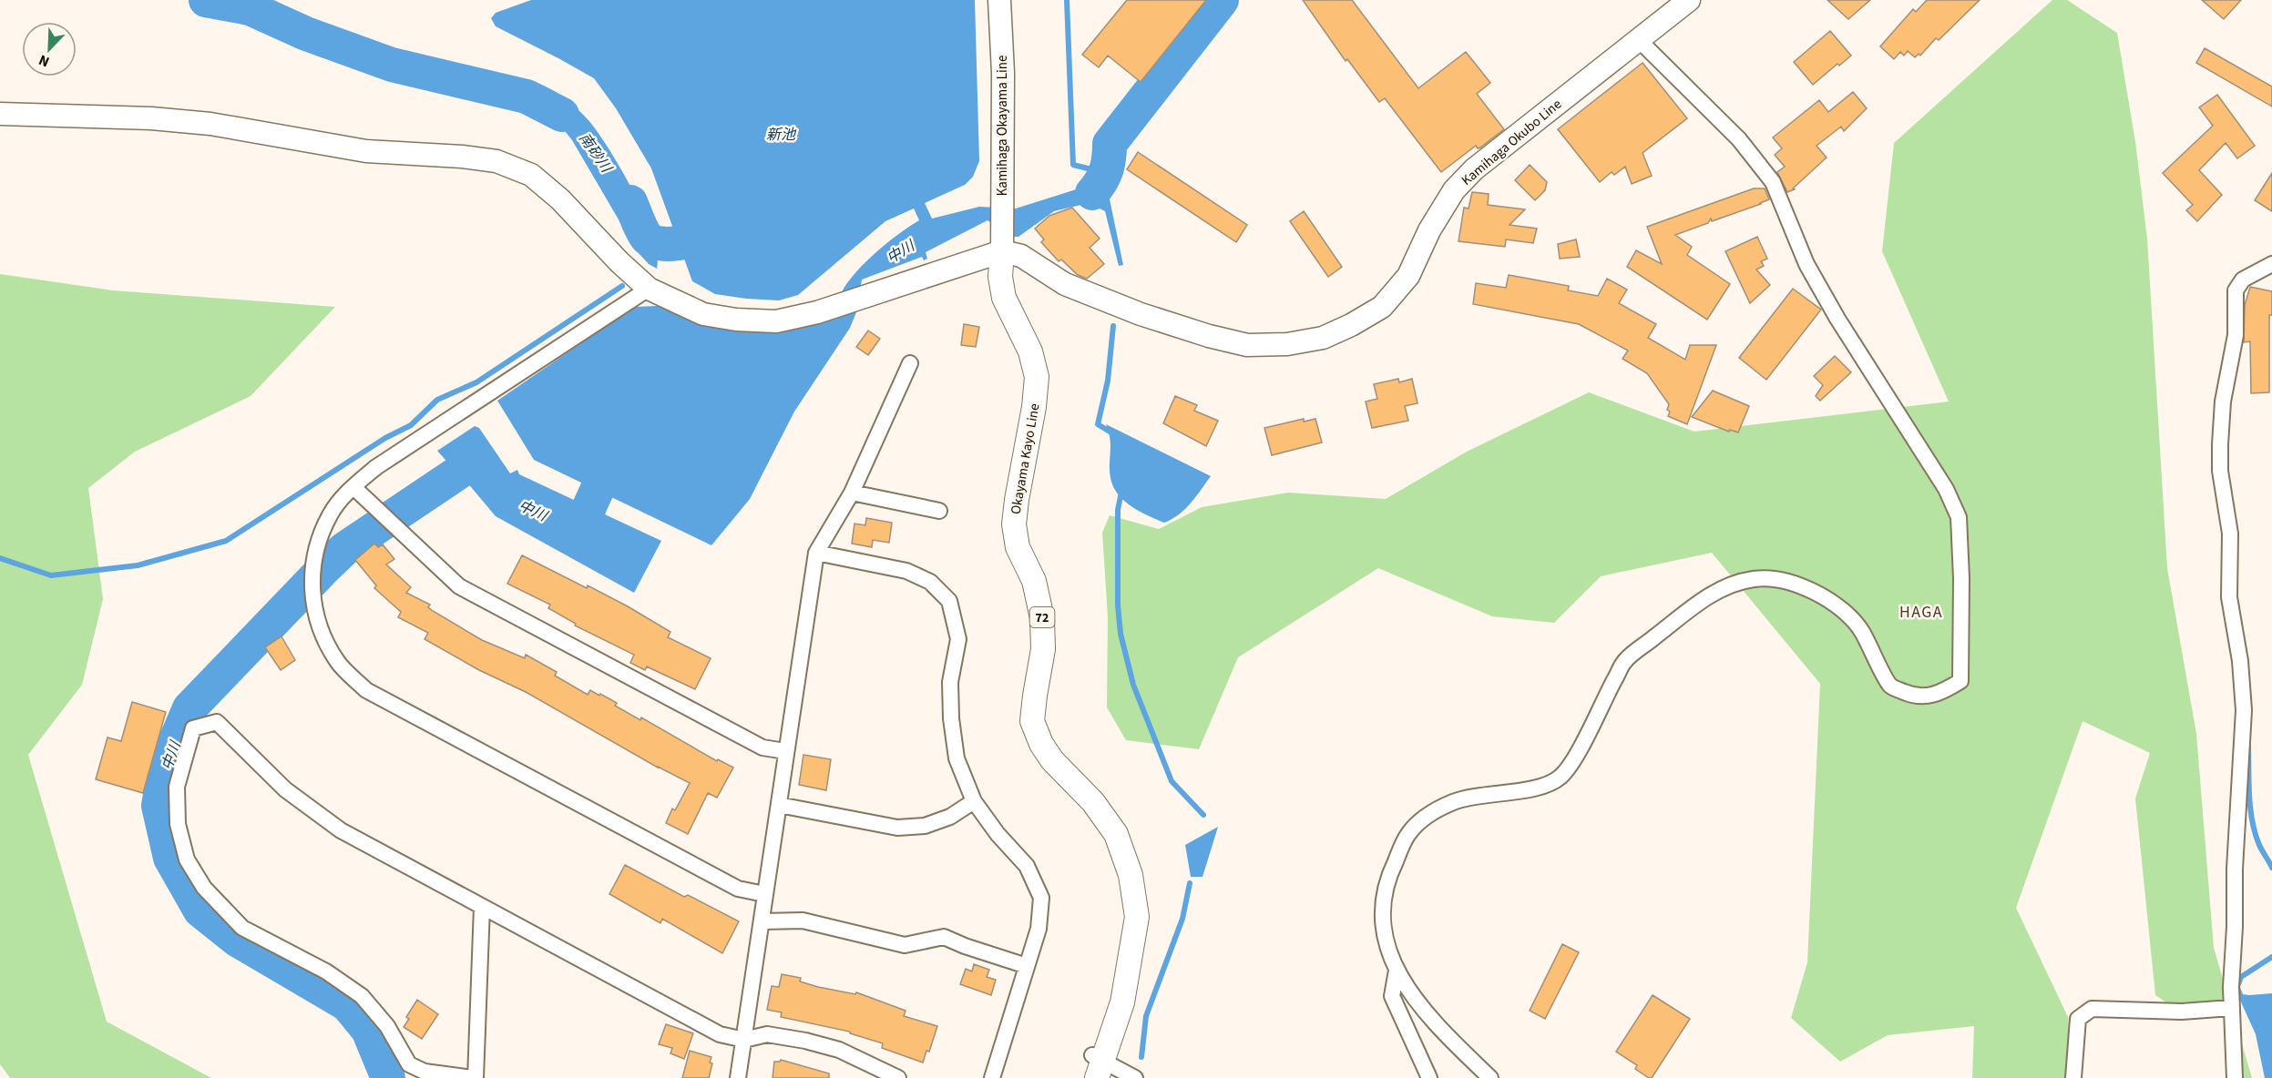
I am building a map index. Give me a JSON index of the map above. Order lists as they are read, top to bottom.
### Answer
{
  "streets": {
    "main road": [
      "Kamihaga Okayama Line",
      "Kamihaga Okubo Line",
      "Okayama Kayo Line",
      "72"
    ]
  },
  "crossings": [
    ["Kamihaga Okayama Line", "Kamihaga Okubo Line"],
    ["Kamihaga Okayama Line", "Okayama Kayo Line"],
    ["Kamihaga Okubo Line", "Okayama Kayo Line"]
  ],
  "districts": ["HAGA"],
  "water": ["新池", "南砂川", "中川"],
  "north": "bottom left"
}
